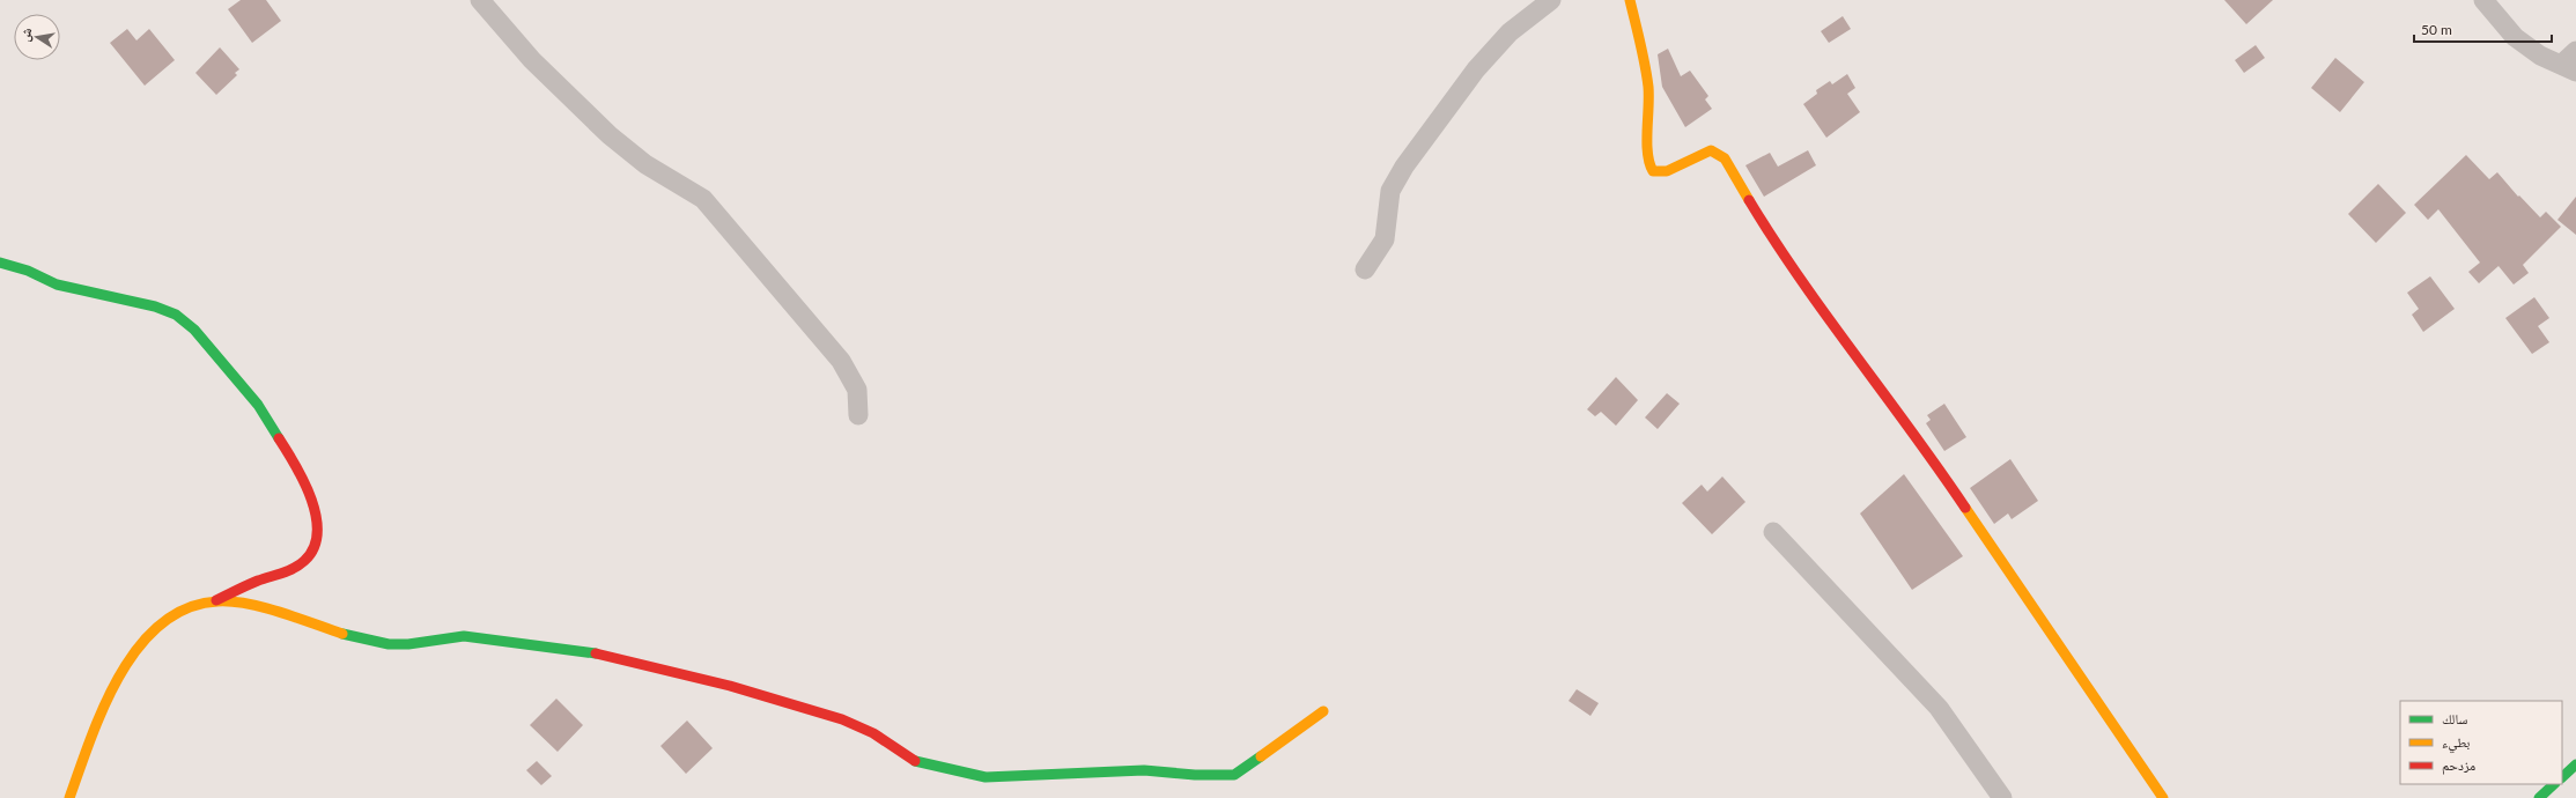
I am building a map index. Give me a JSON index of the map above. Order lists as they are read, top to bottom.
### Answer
{
  "legend": ["سالك", "بطيء", "مزدحم"],
  "scale_bar": "50 m",
  "north": "left"
}
